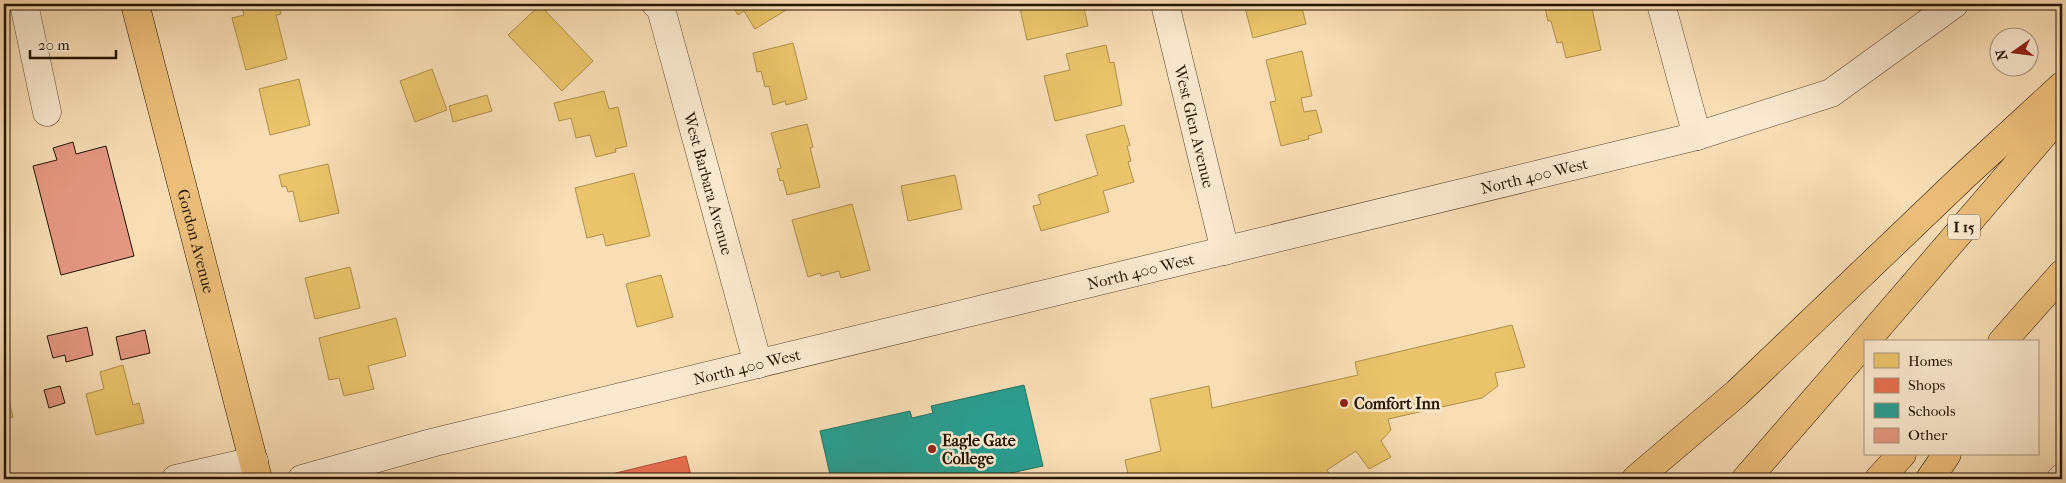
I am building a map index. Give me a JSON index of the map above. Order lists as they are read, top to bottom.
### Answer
{
  "streets": {
    "main road": ["I 15", "Gordon Avenue"],
    "street": ["West Glen Avenue", "North 400 West", "West Barbara Avenue"]
  },
  "crossings": [
    ["West Glen Avenue", "North 400 West"],
    ["North 400 West", "West Barbara Avenue"]
  ],
  "places": ["Comfort Inn", "Eagle Gate College"],
  "legend": [
    "Homes",
    "Shops",
    "Schools",
    "Other"
  ],
  "scale_bar": "20 m",
  "north": "left"
}
